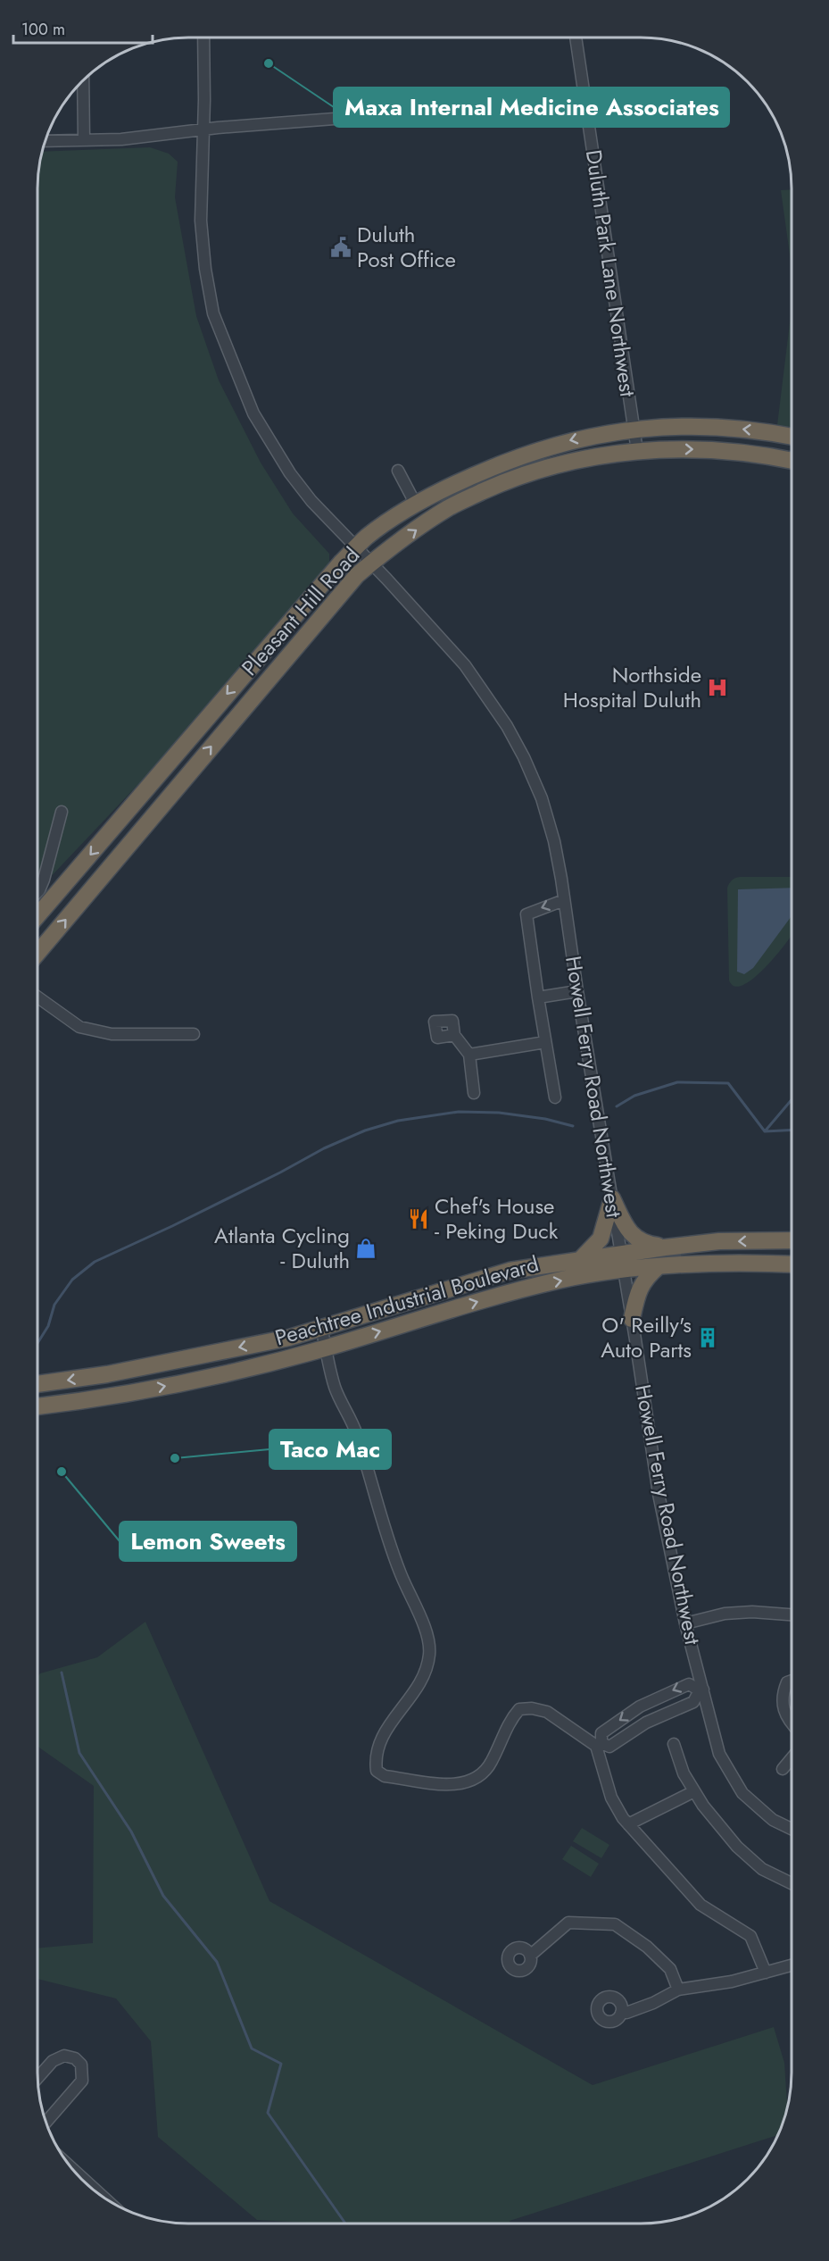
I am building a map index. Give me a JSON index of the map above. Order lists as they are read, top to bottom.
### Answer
{
  "streets": {
    "highway": ["Pleasant Hill Road", "Peachtree Industrial Boulevard"],
    "street": ["Duluth Park Lane Northwest", "Howell Ferry Road Northwest"]
  },
  "crossings": [
    ["Duluth Park Lane Northwest", "Pleasant Hill Road"],
    ["Pleasant Hill Road", "Howell Ferry Road Northwest"],
    ["Howell Ferry Road Northwest", "Peachtree Industrial Boulevard"]
  ],
  "places": {
    "other": ["Maxa Internal Medicine Associates", "Taco Mac", "Lemon Sweets"],
    "public building": ["Duluth Post Office"],
    "hospital": ["Northside Hospital Duluth"],
    "restaurant": ["Chef's House - Peking Duck"],
    "shop": ["Atlanta Cycling - Duluth"],
    "building": ["O' Reilly's Auto Parts"]
  },
  "scale_bar": "100 m"
}
